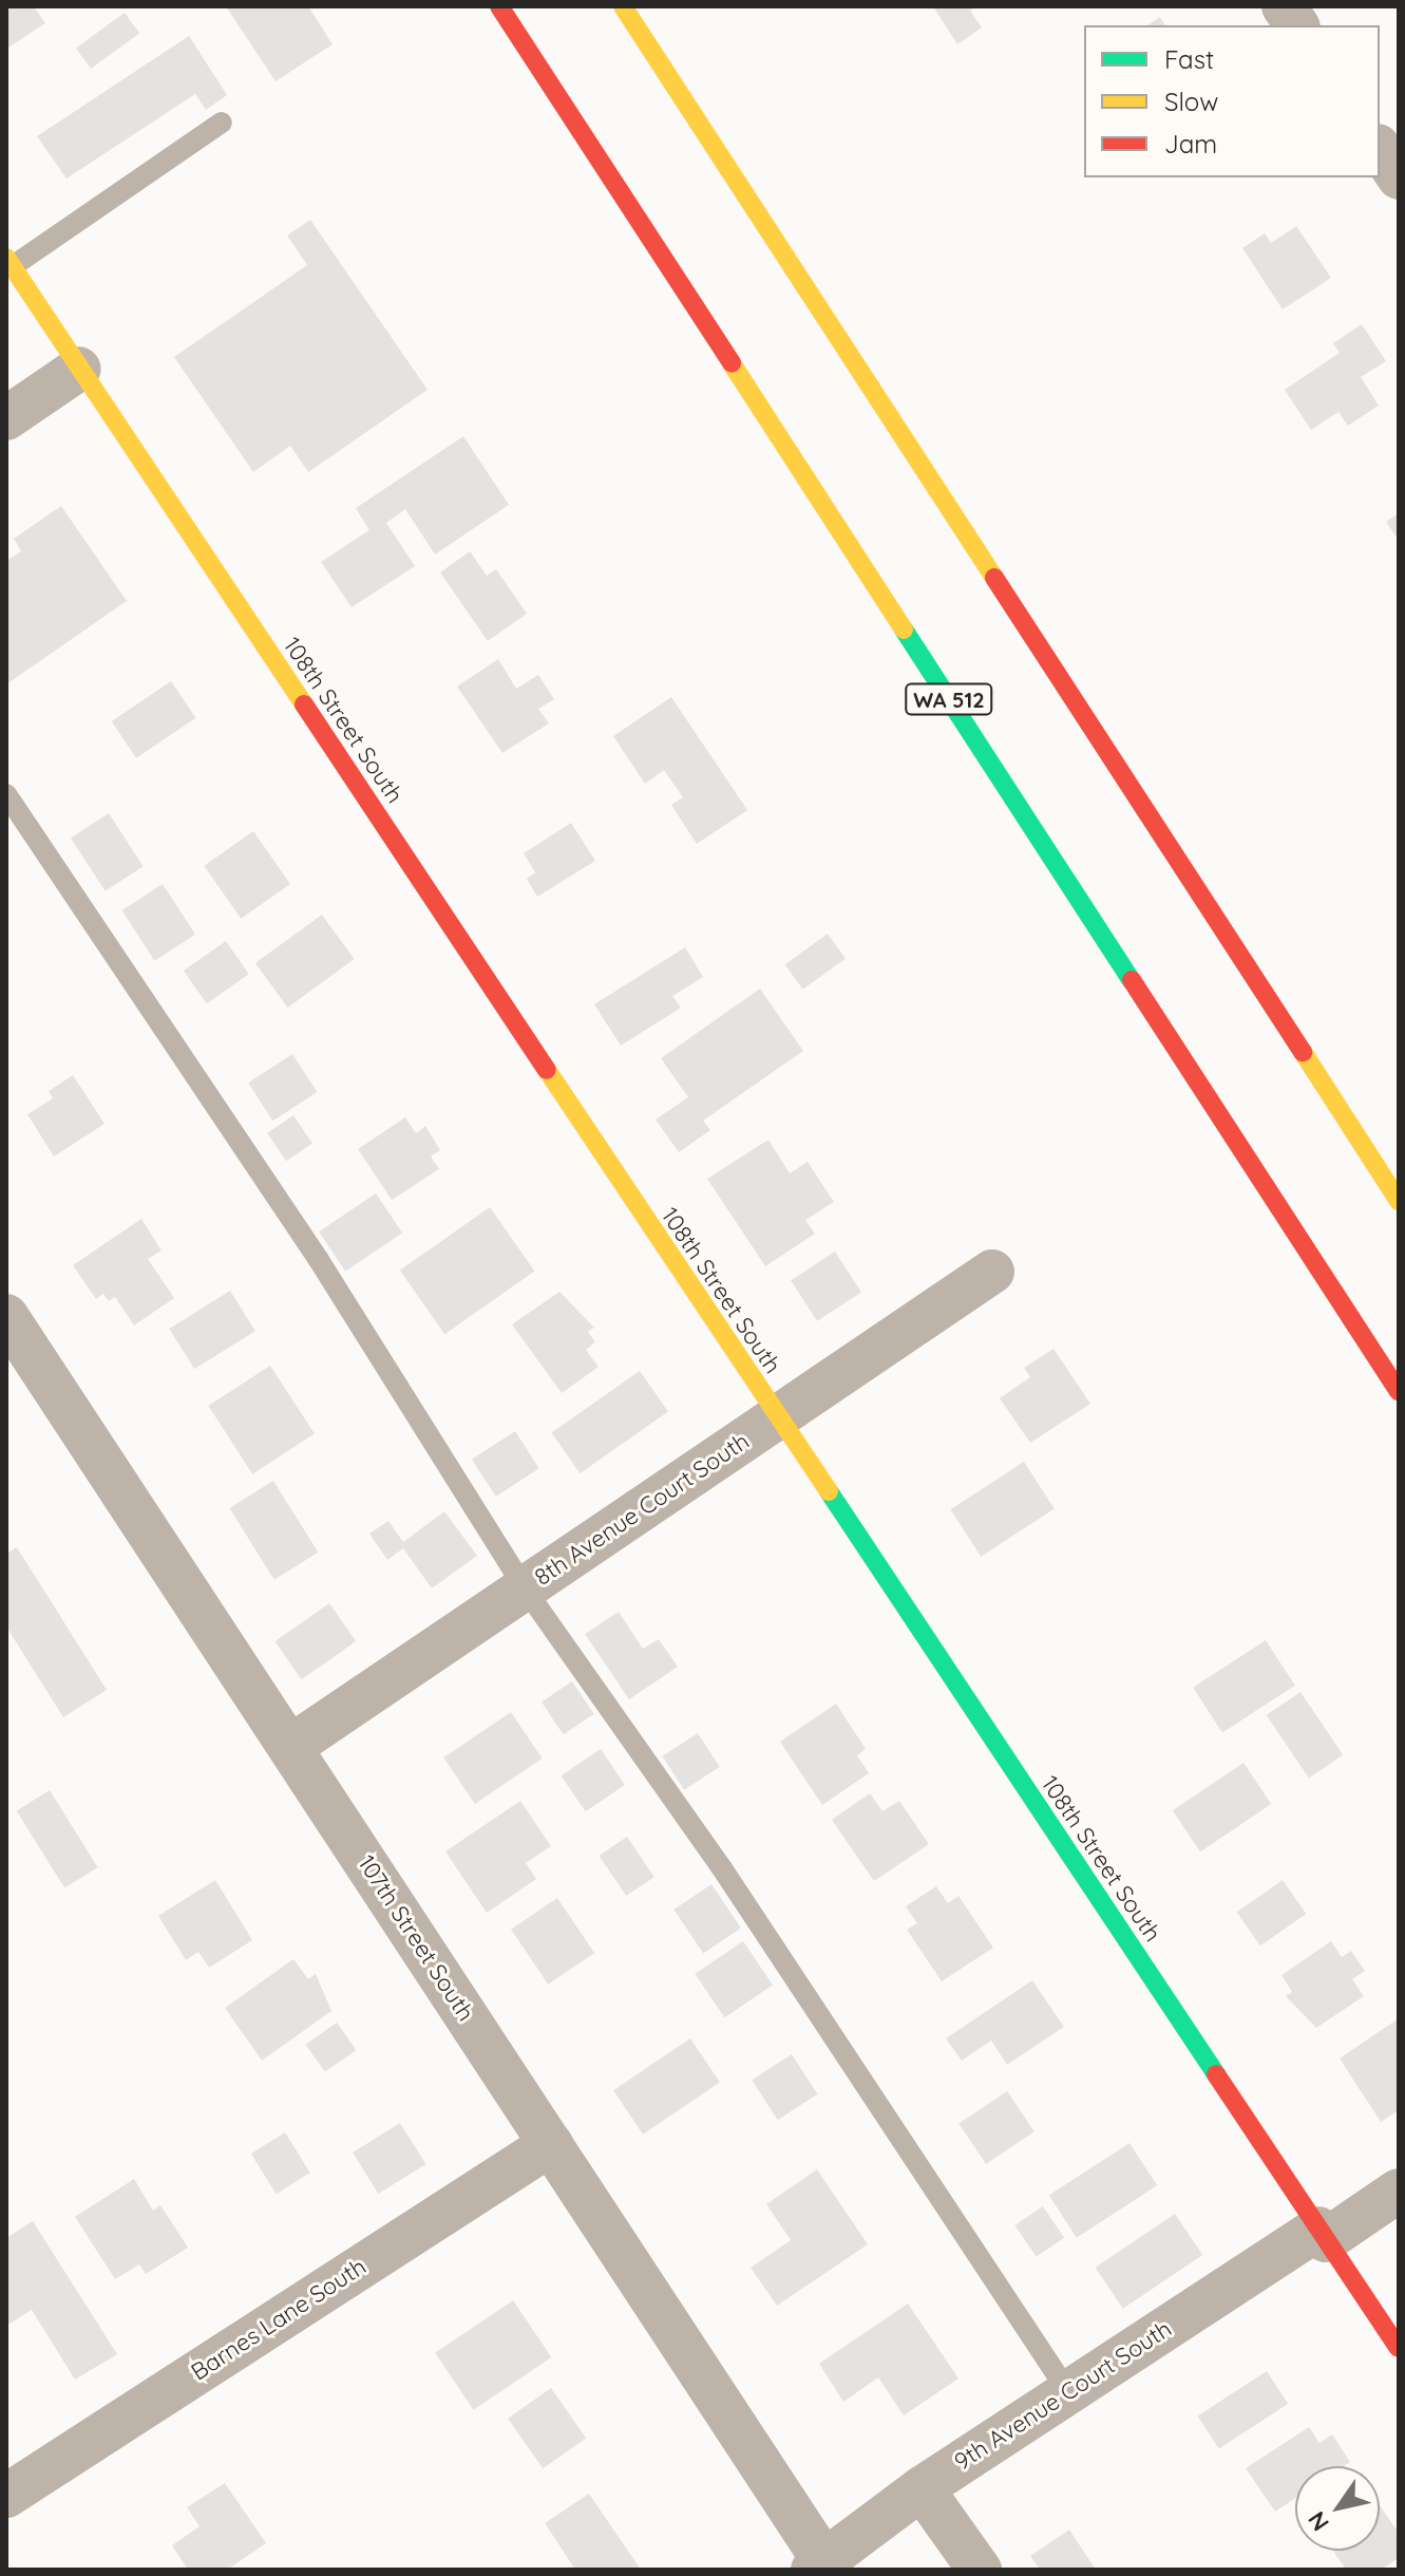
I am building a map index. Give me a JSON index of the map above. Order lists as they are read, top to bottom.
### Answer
{
  "streets": {
    "main road": ["WA 512", "108th Street South"],
    "street": [
      "8th Avenue Court South",
      "107th Street South",
      "Barnes Lane South",
      "9th Avenue Court South"
    ]
  },
  "crossings": [
    ["108th Street South", "8th Avenue Court South"],
    ["108th Street South", "9th Avenue Court South"],
    ["8th Avenue Court South", "107th Street South"],
    ["107th Street South", "Barnes Lane South"],
    ["107th Street South", "9th Avenue Court South"]
  ],
  "legend": ["Fast", "Slow", "Jam"],
  "north": "bottom left"
}
